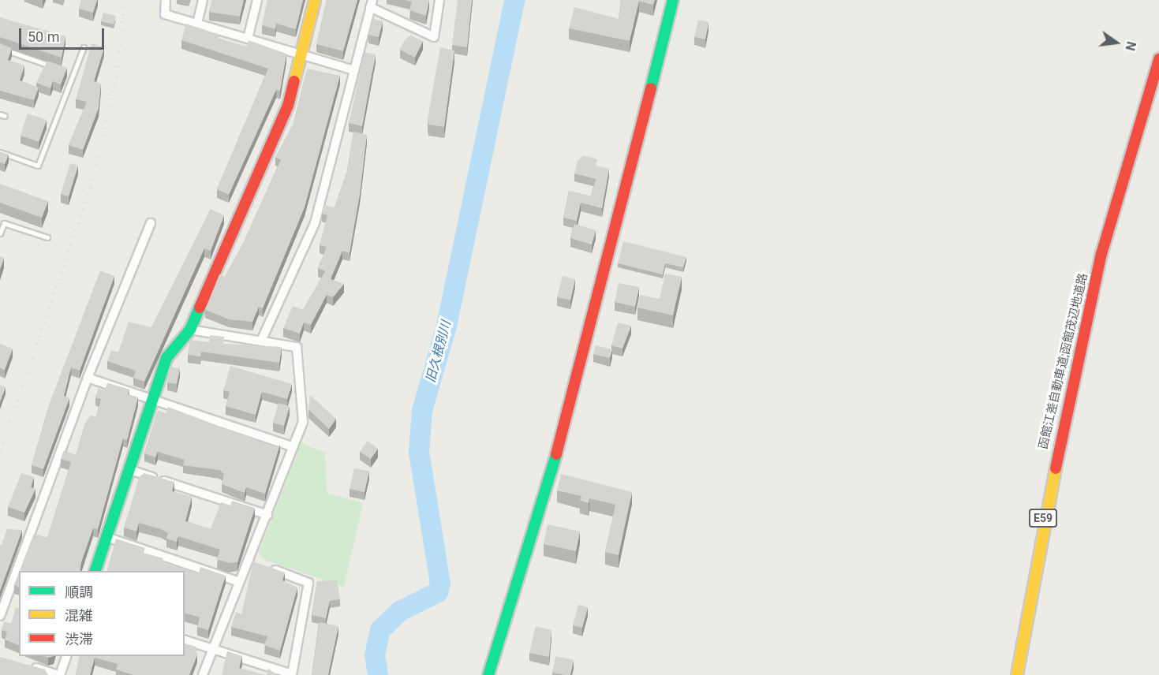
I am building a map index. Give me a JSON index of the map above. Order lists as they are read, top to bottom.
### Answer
{
  "streets": {
    "main road": ["函館江差自動車道;函館茂辺地道路", "E59"]
  },
  "water": ["旧久根別川"],
  "legend": ["順調", "混雑", "渋滞"],
  "scale_bar": "50 m",
  "north": "right"
}
